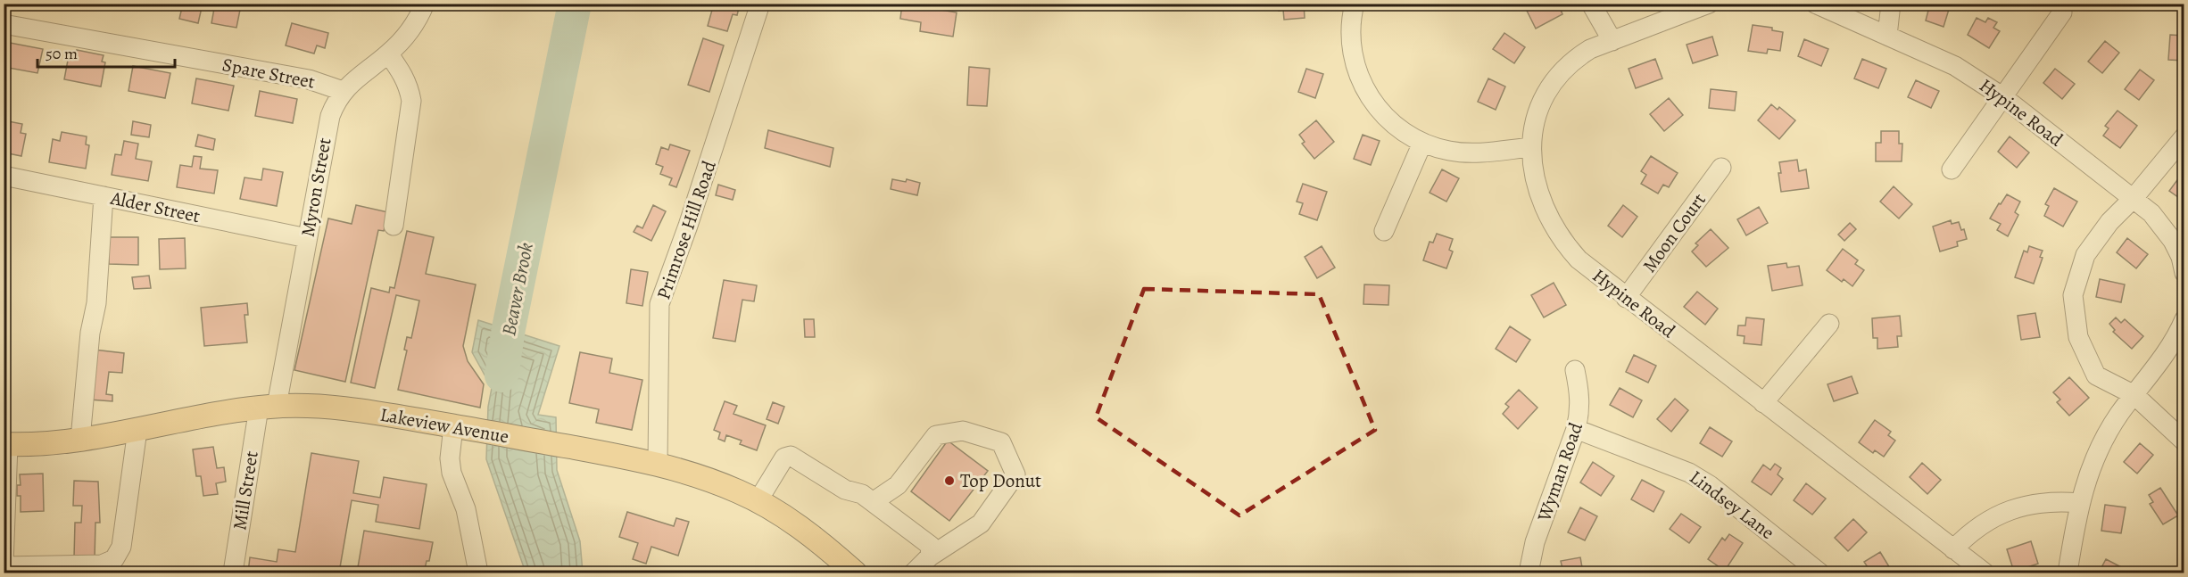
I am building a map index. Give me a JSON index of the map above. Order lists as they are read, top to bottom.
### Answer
{
  "streets": {
    "main road": ["Lakeview Avenue"],
    "street": [
      "Spare Street",
      "Hypine Road",
      "Myron Street",
      "Alder Street",
      "Primrose Hill Road",
      "Moon Court",
      "Wyman Road",
      "Mill Street",
      "Lindsey Lane"
    ]
  },
  "crossings": [
    ["Spare Street", "Myron Street"],
    ["Hypine Road", "Moon Court"],
    ["Myron Street", "Alder Street"],
    ["Myron Street", "Lakeview Avenue"],
    ["Myron Street", "Mill Street"],
    ["Primrose Hill Road", "Lakeview Avenue"],
    ["Lakeview Avenue", "Mill Street"],
    ["Wyman Road", "Lindsey Lane"]
  ],
  "water": ["Beaver Brook"],
  "places": ["Top Donut"],
  "scale_bar": "50 m"
}
